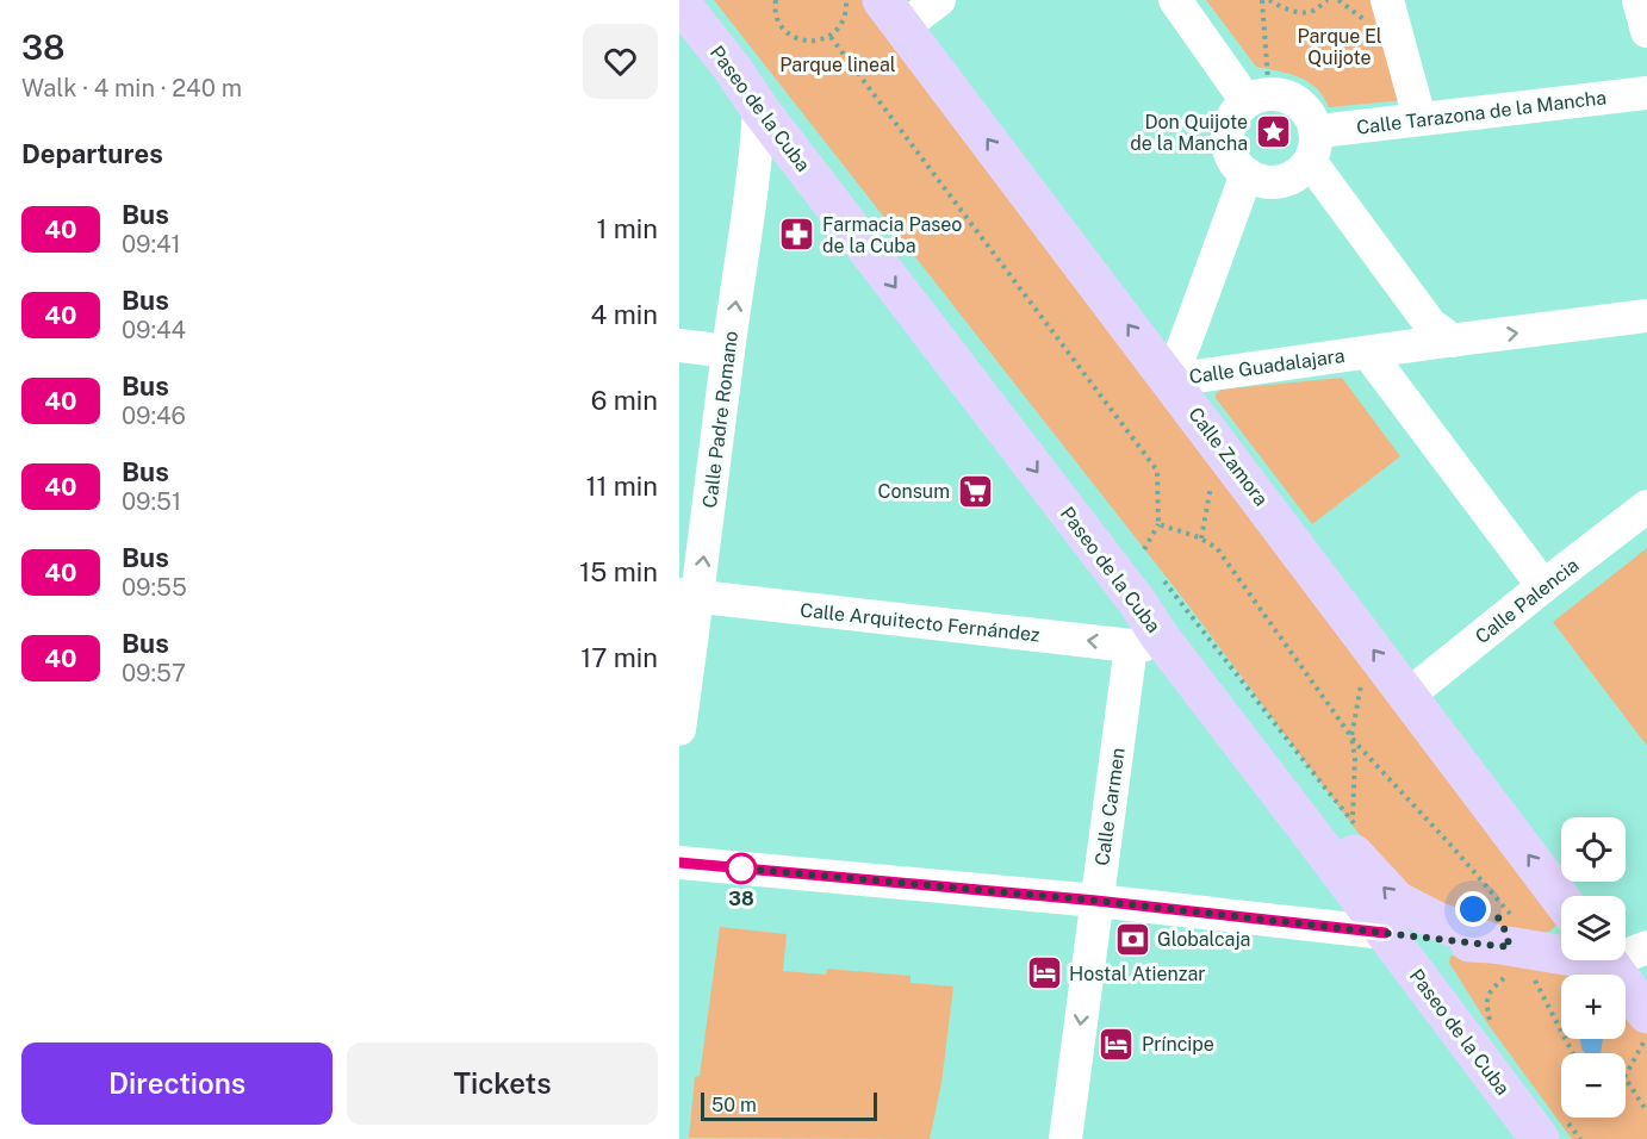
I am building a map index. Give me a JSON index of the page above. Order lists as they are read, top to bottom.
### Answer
{
  "streets": {
    "main road": ["Paseo de la Cuba", "Calle Zamora"],
    "street": [
      "Calle Tarazona de la Mancha",
      "Calle Guadalajara",
      "Calle Padre Romano",
      "Calle Palencia",
      "Calle Arquitecto Fernández",
      "Calle Carmen"
    ]
  },
  "crossings": [
    ["Paseo de la Cuba", "Calle Padre Romano"],
    ["Paseo de la Cuba", "Calle Arquitecto Fernández"],
    ["Paseo de la Cuba", "Calle Carmen"],
    ["Calle Tarazona de la Mancha", "Calle Guadalajara"],
    ["Calle Guadalajara", "Calle Zamora"],
    ["Calle Padre Romano", "Calle Arquitecto Fernández"],
    ["Calle Zamora", "Calle Palencia"],
    ["Calle Arquitecto Fernández", "Calle Carmen"]
  ],
  "one_way": ["Paseo de la Cuba", "Calle Padre Romano", "Calle Carmen"],
  "parks": ["Parque El Quijote", "Parque lineal"],
  "places": {
    "place": ["Don Quijote de la Mancha"],
    "pharmacy": ["Farmacia Paseo de la Cuba"],
    "supermarket": ["Consum"],
    "other": ["38"],
    "bank": ["Globalcaja"],
    "hotel": ["Hostal Atienzar", "Príncipe"]
  },
  "lines": ["bus line 40"],
  "scale_bar": "50 m",
  "page": {
    "heading": [
      ["38", "Walk · 4 min · 240 m"],
      "Departures"
    ],
    "list": [
      {
        "mark": "40",
        "name": "Bus",
        "note": "09:41",
        "value": "1 min"
      },
      {
        "mark": "40",
        "name": "Bus",
        "note": "09:44",
        "value": "4 min"
      },
      {
        "mark": "40",
        "name": "Bus",
        "note": "09:46",
        "value": "6 min"
      },
      {
        "mark": "40",
        "name": "Bus",
        "note": "09:51",
        "value": "11 min"
      },
      {
        "mark": "40",
        "name": "Bus",
        "note": "09:55",
        "value": "15 min"
      },
      {
        "mark": "40",
        "name": "Bus",
        "note": "09:57",
        "value": "17 min"
      }
    ],
    "map_buttons": ["+", "−"],
    "buttons": ["Directions", "Tickets"],
    "scale": "50 m"
  }
}
